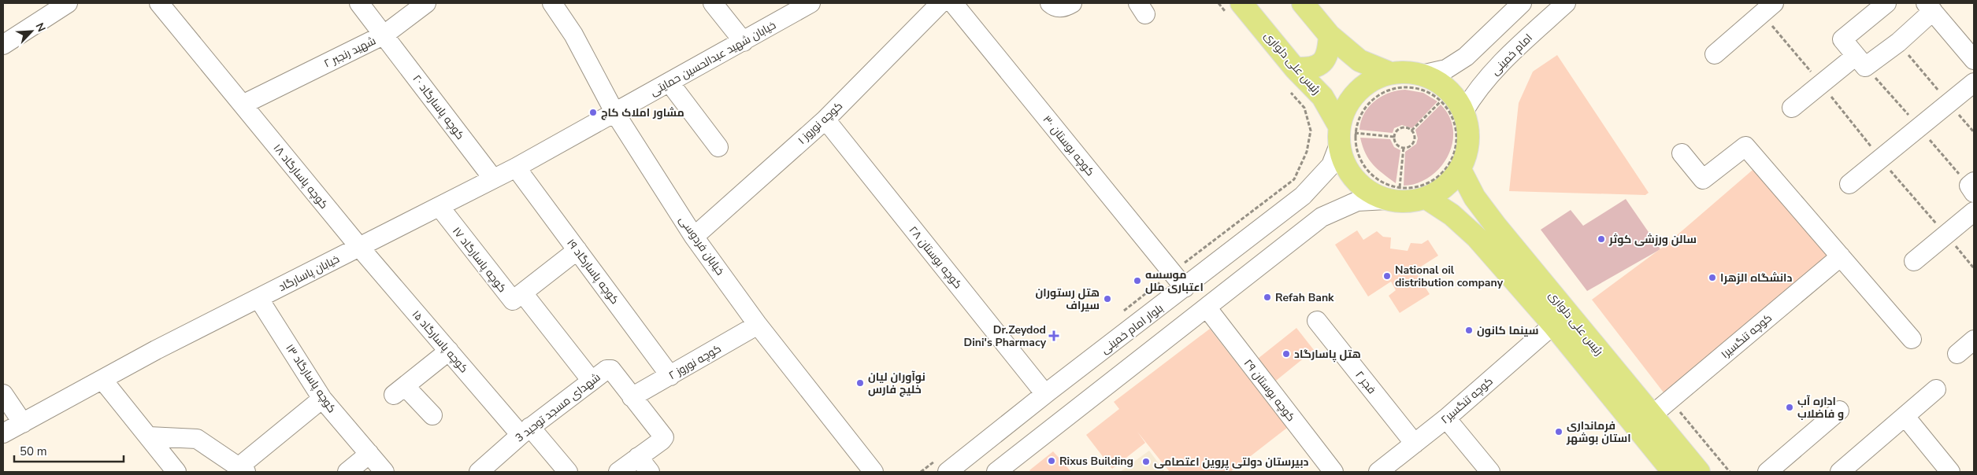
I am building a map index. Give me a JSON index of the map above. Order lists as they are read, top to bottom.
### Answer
{
  "streets": {
    "main road": ["رئیس علی دلواری"],
    "street": [
      "شهید رنجبر ۲",
      "امام خمینی",
      "خیابان شهید عبدالحسین حمایتی",
      "کوچه پاسارگاد ۲۰",
      "کوچه نوروز ۱",
      "کوچه بوستان ۳۰",
      "کوچه پاسارگاد ۱۸",
      "خیابان فردوسی",
      "کوچه بوستان ۲۸",
      "کوچه پاسارگاد ۱۷",
      "کوچه پاسارگاد ۱۹",
      "خیابان پاسارگاد",
      "بلوار امام خمینی",
      "کوچه تنگسیر۱",
      "کوچه پاسارگاد ۱۵",
      "کوچه نوروز ۲",
      "کوچه پاسارگاد ۱۳",
      "فجر ۲",
      "کوچه بوستان ۲۹",
      "کوچه تنگسیر۲",
      "شهدای مسجد توحید 3"
    ]
  },
  "crossings": [
    ["شهید رنجبر ۲", "کوچه پاسارگاد ۲۰"],
    ["شهید رنجبر ۲", "کوچه پاسارگاد ۱۸"],
    ["امام خمینی", "رئیس علی دلواری"],
    ["خیابان شهید عبدالحسین حمایتی", "خیابان فردوسی"],
    ["خیابان شهید عبدالحسین حمایتی", "خیابان پاسارگاد"],
    ["رئیس علی دلواری", "بلوار امام خمینی"],
    ["رئیس علی دلواری", "کوچه تنگسیر۱"],
    ["رئیس علی دلواری", "کوچه تنگسیر۲"],
    ["کوچه پاسارگاد ۲۰", "خیابان پاسارگاد"],
    ["کوچه نوروز ۱", "خیابان فردوسی"],
    ["کوچه نوروز ۱", "کوچه بوستان ۲۸"],
    ["کوچه بوستان ۳۰", "بلوار امام خمینی"],
    ["کوچه پاسارگاد ۱۸", "خیابان پاسارگاد"],
    ["کوچه پاسارگاد ۱۸", "کوچه پاسارگاد ۱۵"],
    ["خیابان فردوسی", "خیابان پاسارگاد"],
    ["خیابان فردوسی", "کوچه نوروز ۲"],
    ["کوچه بوستان ۲۸", "بلوار امام خمینی"],
    ["کوچه پاسارگاد ۱۷", "خیابان پاسارگاد"],
    ["کوچه پاسارگاد ۱۹", "خیابان پاسارگاد"],
    ["کوچه پاسارگاد ۱۹", "کوچه نوروز ۲"],
    ["خیابان پاسارگاد", "کوچه پاسارگاد ۱۵"],
    ["خیابان پاسارگاد", "کوچه پاسارگاد ۱۳"],
    ["کوچه پاسارگاد ۱۵", "شهدای مسجد توحید 3"],
    ["کوچه نوروز ۲", "شهدای مسجد توحید 3"],
    ["فجر ۲", "کوچه تنگسیر۲"]
  ],
  "places": {
    "other": [
      "مشاور املاک کاج",
      "سالن ورزشی کوثر",
      "National oil distribution company",
      "دانشگاه الزهرا",
      "موسسه اعتباری ملل",
      "Refah Bank",
      "هتل رستوران سیراف",
      "سینما کانون",
      "هتل پاسارگاد",
      "نوآوران لیان خلیج فارس",
      "اداره آب و فاضلاب",
      "فرمانداری استان بوشهر",
      "Rixus Building",
      "دبیرستان دولتی پروین اعتصامی"
    ],
    "health": ["Dr.Zeydod Dini's Pharmacy"]
  },
  "scale_bar": "50 m",
  "north": "top right"
}
